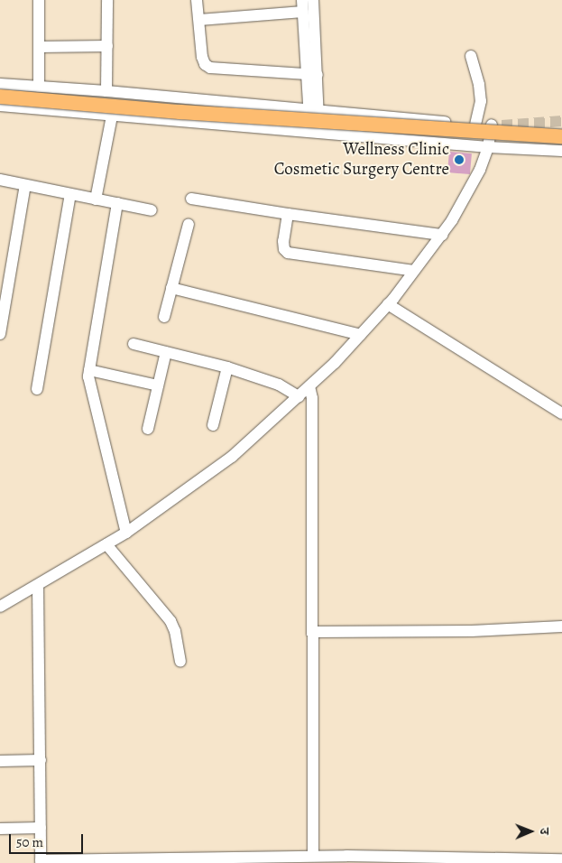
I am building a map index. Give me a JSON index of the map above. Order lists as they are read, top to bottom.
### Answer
{
  "places": ["Wellness Clinic Cosmetic Surgery Centre"],
  "scale_bar": "50 m",
  "north": "right"
}
